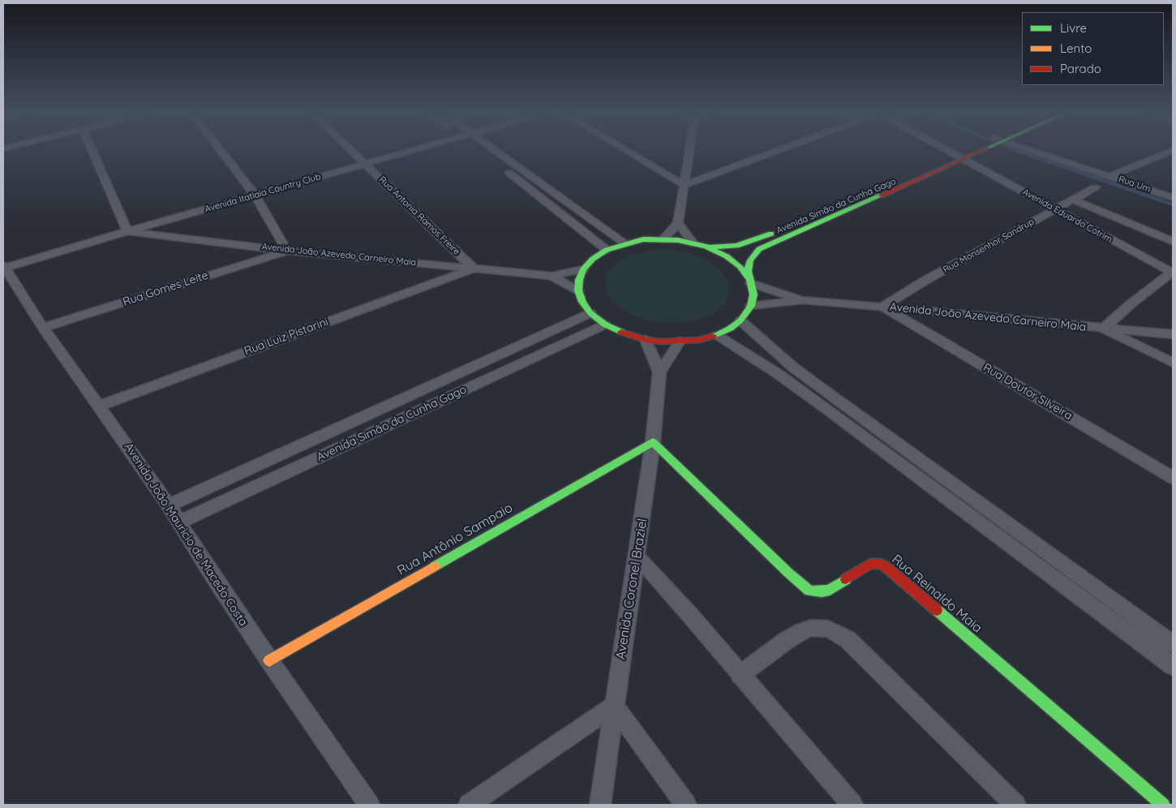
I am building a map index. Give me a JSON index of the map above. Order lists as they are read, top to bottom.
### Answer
{
  "streets": {
    "street": [
      "Rua Um",
      "Avenida Itatiaia Country Club",
      "Avenida Simão da Cunha Gago",
      "Rua Antonia Ramos Freire",
      "Avenida Eduardo Cotrim",
      "Rua Monsenhor Sandrup",
      "Avenida João Azevedo Carneiro Maia",
      "Rua Gomes Leite",
      "Rua Luiz Pistarini",
      "Rua Doutor Silveira",
      "Avenida João Mauricio de Macedo Costa",
      "Rua Antônio Sampaio",
      "Avenida Coronel Braziel",
      "Rua Reinaldo Maia"
    ]
  },
  "crossings": [
    ["Avenida Itatiaia Country Club", "Rua Antonia Ramos Freire"],
    ["Avenida Itatiaia Country Club", "Avenida João Azevedo Carneiro Maia"],
    ["Avenida Itatiaia Country Club", "Avenida João Mauricio de Macedo Costa"],
    ["Avenida Simão da Cunha Gago", "Avenida Eduardo Cotrim"],
    ["Avenida Simão da Cunha Gago", "Avenida João Azevedo Carneiro Maia"],
    ["Avenida Simão da Cunha Gago", "Avenida João Mauricio de Macedo Costa"],
    ["Avenida Simão da Cunha Gago", "Avenida Coronel Braziel"],
    ["Rua Antonia Ramos Freire", "Avenida João Azevedo Carneiro Maia"],
    ["Rua Antonia Ramos Freire", "Rua Luiz Pistarini"],
    ["Avenida Eduardo Cotrim", "Rua Monsenhor Sandrup"],
    ["Rua Monsenhor Sandrup", "Avenida João Azevedo Carneiro Maia"],
    ["Rua Monsenhor Sandrup", "Rua Doutor Silveira"],
    ["Avenida João Azevedo Carneiro Maia", "Rua Gomes Leite"],
    ["Avenida João Azevedo Carneiro Maia", "Rua Luiz Pistarini"],
    ["Avenida João Azevedo Carneiro Maia", "Rua Doutor Silveira"],
    ["Avenida João Azevedo Carneiro Maia", "Avenida Coronel Braziel"],
    ["Rua Gomes Leite", "Avenida João Mauricio de Macedo Costa"],
    ["Rua Luiz Pistarini", "Avenida João Mauricio de Macedo Costa"],
    ["Avenida João Mauricio de Macedo Costa", "Rua Antônio Sampaio"],
    ["Rua Antônio Sampaio", "Avenida Coronel Braziel"],
    ["Rua Antônio Sampaio", "Rua Reinaldo Maia"],
    ["Avenida Coronel Braziel", "Rua Reinaldo Maia"]
  ],
  "legend": ["Livre", "Lento", "Parado"]
}
